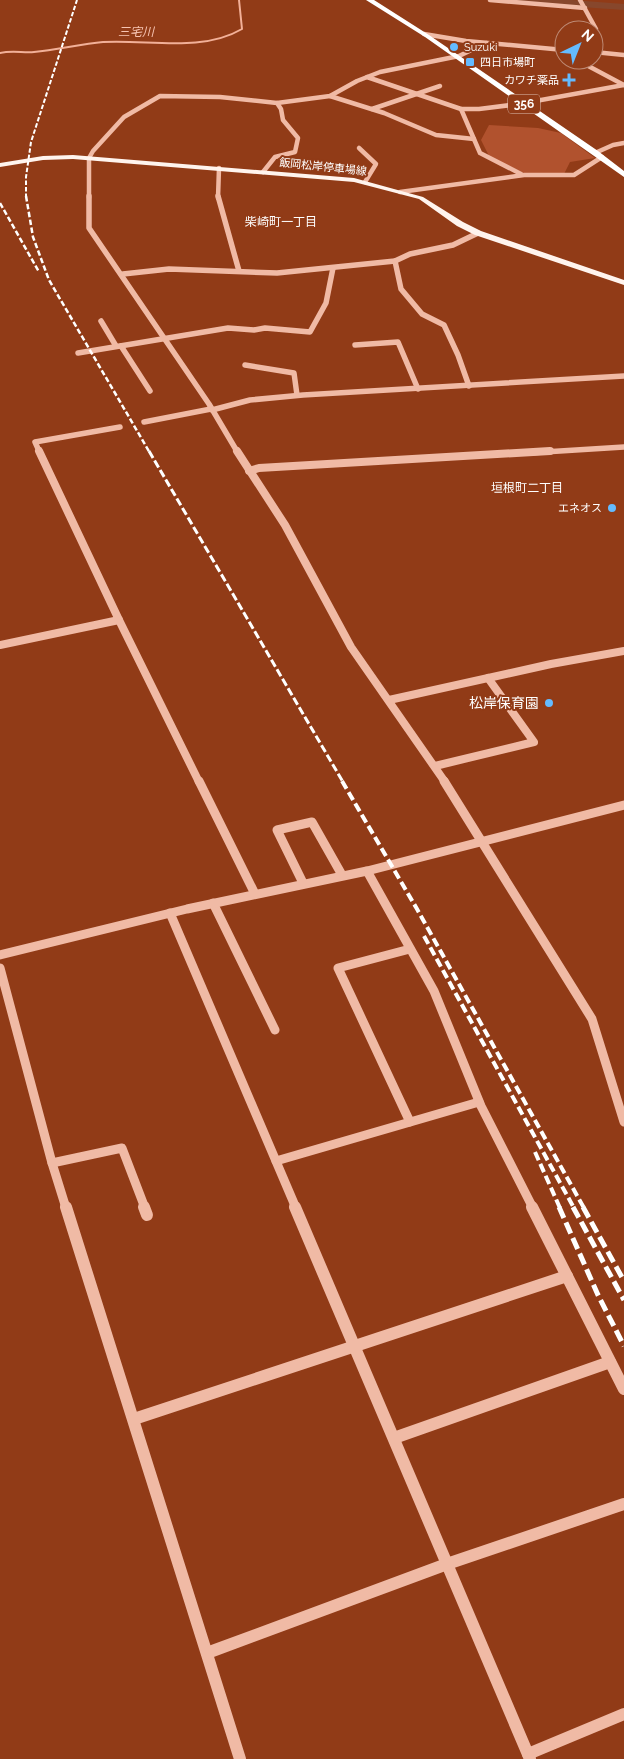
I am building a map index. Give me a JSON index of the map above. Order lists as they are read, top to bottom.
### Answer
{
  "streets": {
    "highway": ["356"],
    "main road": ["飯岡松岸停車場線"]
  },
  "districts": ["柴崎町一丁目", "垣根町二丁目"],
  "water": ["三宅川"],
  "places": {
    "other": ["Suzuki", "エネオス", "松岸保育園"],
    "transit": ["四日市場町"],
    "health": ["カワチ薬品"]
  },
  "north": "top right"
}
